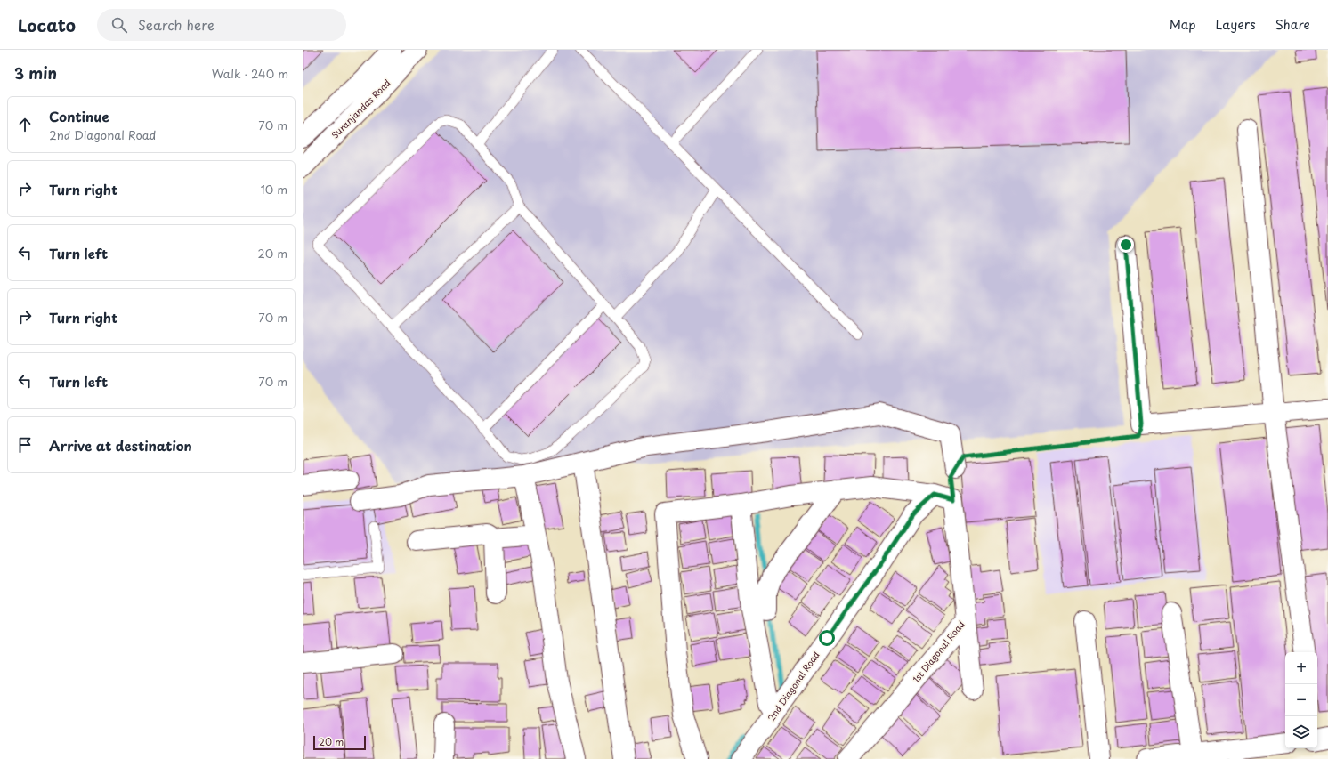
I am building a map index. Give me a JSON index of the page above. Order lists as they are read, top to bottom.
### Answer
{
  "streets": {
    "street": ["Suranjandas Road", "1st Diagonal Road", "2nd Diagonal Road"]
  },
  "crossings": [
    ["1st Diagonal Road", "2nd Diagonal Road"]
  ],
  "scale_bar": "20 m",
  "page": {
    "header": "Locato",
    "search": "Search here",
    "nav": ["Map", "Layers", "Share"],
    "heading": ["3 min", "Walk · 240 m"],
    "list": [
      ["Continue", "2nd Diagonal Road", "70 m"],
      ["Turn right", "10 m"],
      ["Turn left", "20 m"],
      ["Turn right", "70 m"],
      ["Turn left", "70 m"],
      "Arrive at destination"
    ],
    "map_buttons": ["+", "−"],
    "scale": "20 m"
  }
}
